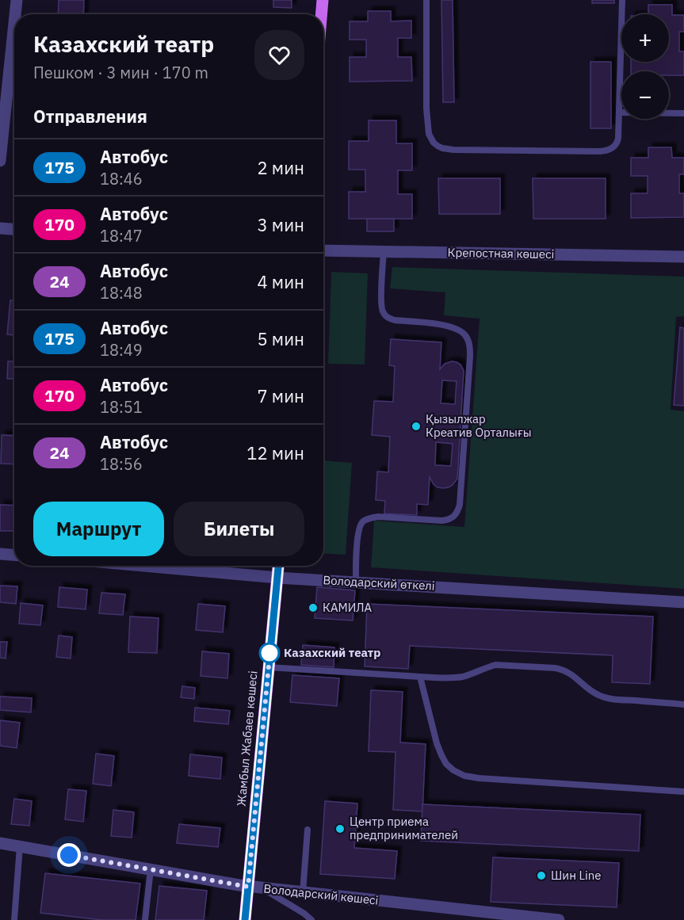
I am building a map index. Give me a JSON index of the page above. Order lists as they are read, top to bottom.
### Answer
{
  "streets": {
    "main road": ["Жамбыл Жабаев көшесі"],
    "street": ["Крепостная көшесі", "Володарский өткелі", "Володарский көшесі"]
  },
  "crossings": [
    ["Володарский өткелі", "Жамбыл Жабаев көшесі"],
    ["Жамбыл Жабаев көшесі", "Володарский көшесі"]
  ],
  "places": [
    "Қызылжар Креатив Орталығы",
    "КАМИЛА",
    "Казахский театр",
    "Центр приема предпринимателей",
    "Шин Line"
  ],
  "lines": ["bus line 175"],
  "page": {
    "map_buttons": ["+", "−"],
    "heading": [
      ["Казахский театр", "Пешком · 3 мин · 170 m"],
      "Отправления"
    ],
    "list": [
      {
        "mark": "175",
        "name": "Автобус",
        "note": "18:46",
        "value": "2 мин"
      },
      {
        "mark": "170",
        "name": "Автобус",
        "note": "18:47",
        "value": "3 мин"
      },
      {
        "mark": "24",
        "name": "Автобус",
        "note": "18:48",
        "value": "4 мин"
      },
      {
        "mark": "175",
        "name": "Автобус",
        "note": "18:49",
        "value": "5 мин"
      },
      {
        "mark": "170",
        "name": "Автобус",
        "note": "18:51",
        "value": "7 мин"
      },
      {
        "mark": "24",
        "name": "Автобус",
        "note": "18:56",
        "value": "12 мин"
      }
    ],
    "buttons": ["Маршрут", "Билеты"]
  }
}
